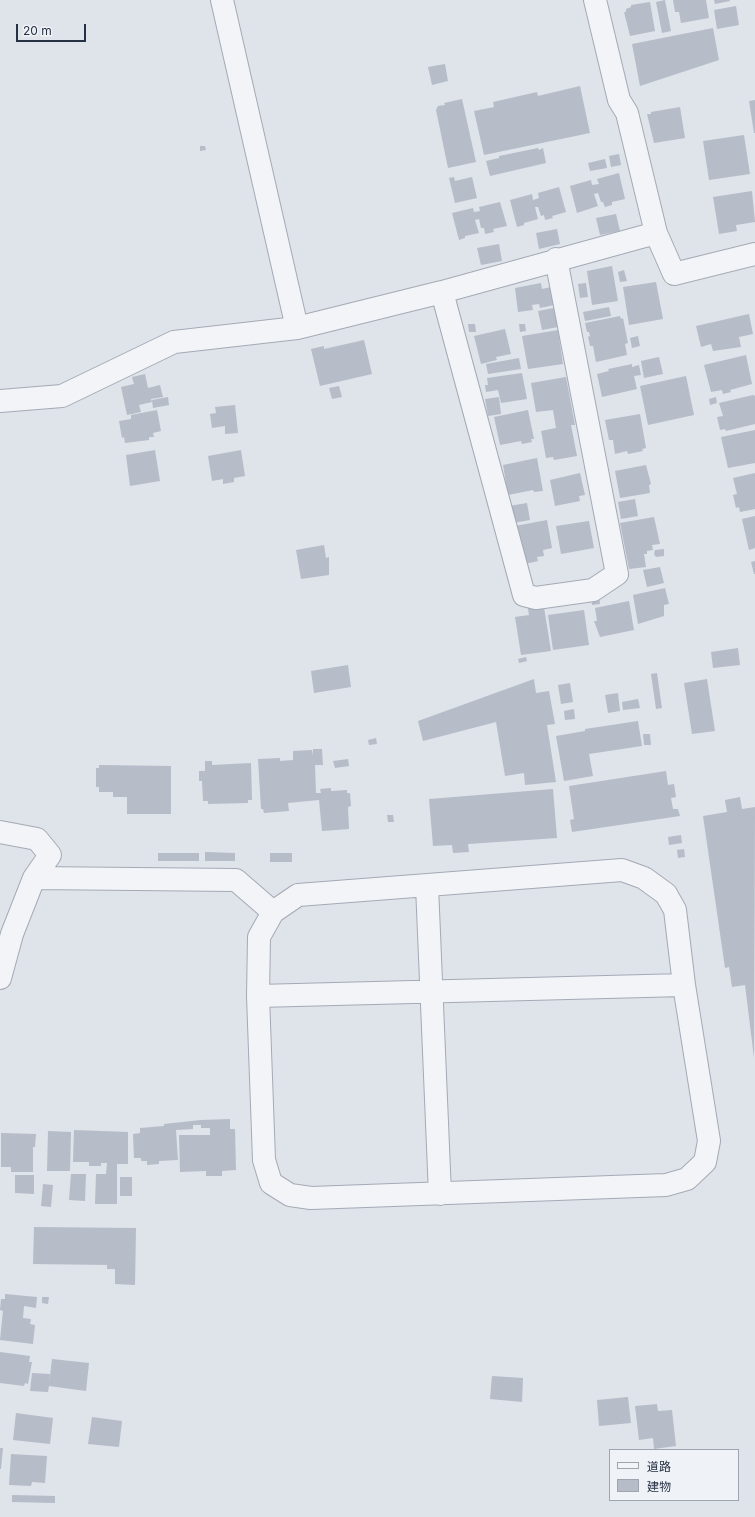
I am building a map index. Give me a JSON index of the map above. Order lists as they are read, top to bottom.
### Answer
{
  "legend": ["道路", "建物"],
  "scale_bar": "20 m"
}
